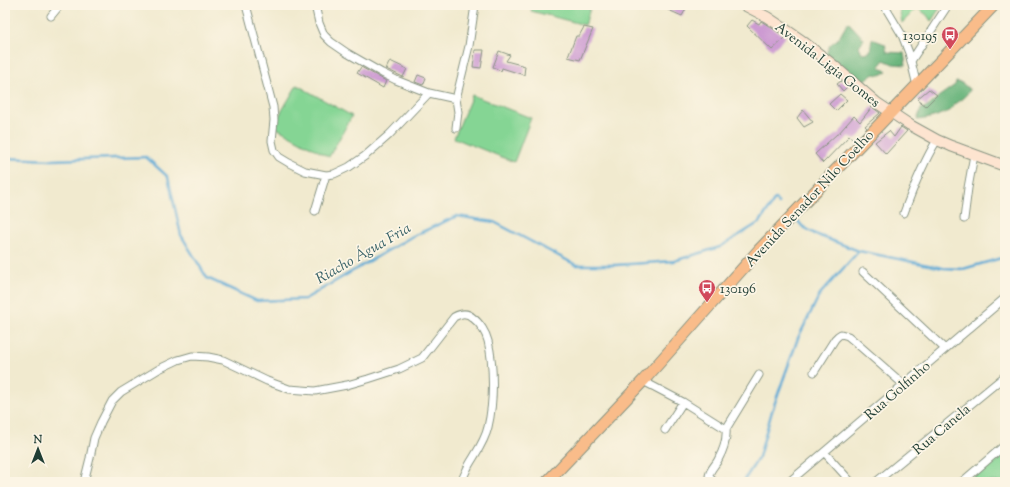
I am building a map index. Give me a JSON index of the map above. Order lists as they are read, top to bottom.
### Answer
{
  "streets": {
    "main road": ["Avenida Senador Nilo Coelho"],
    "street": ["Avenida Ligia Gomes", "Rua Golfinho", "Rua Canela"]
  },
  "crossings": [
    ["Avenida Ligia Gomes", "Avenida Senador Nilo Coelho"]
  ],
  "water": ["Riacho Água Fria"],
  "places": {
    "bus stop": ["130195", "130196"]
  },
  "north": "top"
}
